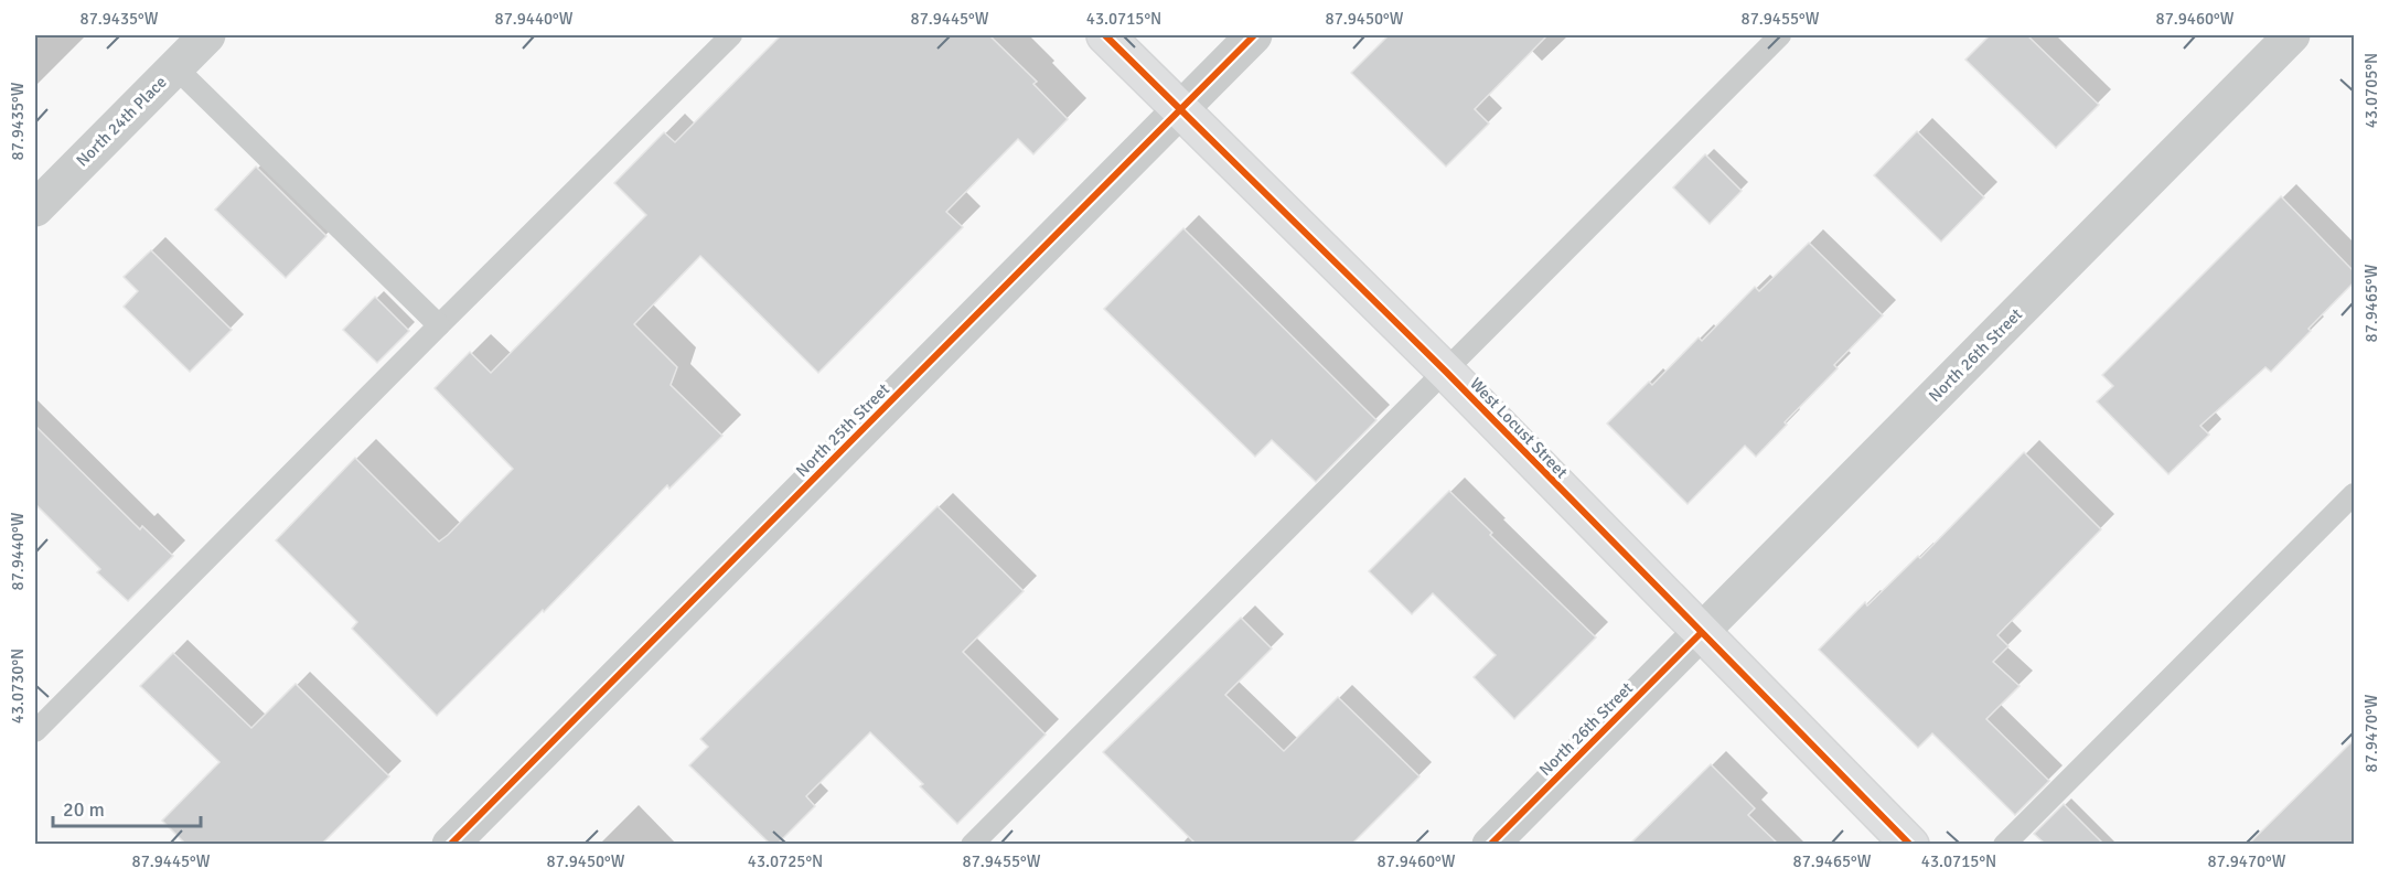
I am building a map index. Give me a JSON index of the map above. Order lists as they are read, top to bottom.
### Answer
{
  "streets": {
    "street": [
      "North 24th Place",
      "North 26th Street",
      "West Locust Street",
      "North 25th Street"
    ]
  },
  "crossings": [
    ["North 26th Street", "West Locust Street"],
    ["West Locust Street", "North 25th Street"]
  ],
  "scale_bar": "20 m",
  "coordinates": [
    "87.9435°W",
    "87.9440°W",
    "87.9445°W",
    "43.0715°N",
    "87.9450°W",
    "87.9455°W",
    "87.9460°W",
    "43.0705°N",
    "87.9465°W",
    "43.0730°N",
    "87.9470°W",
    "43.0725°N"
  ]
}
